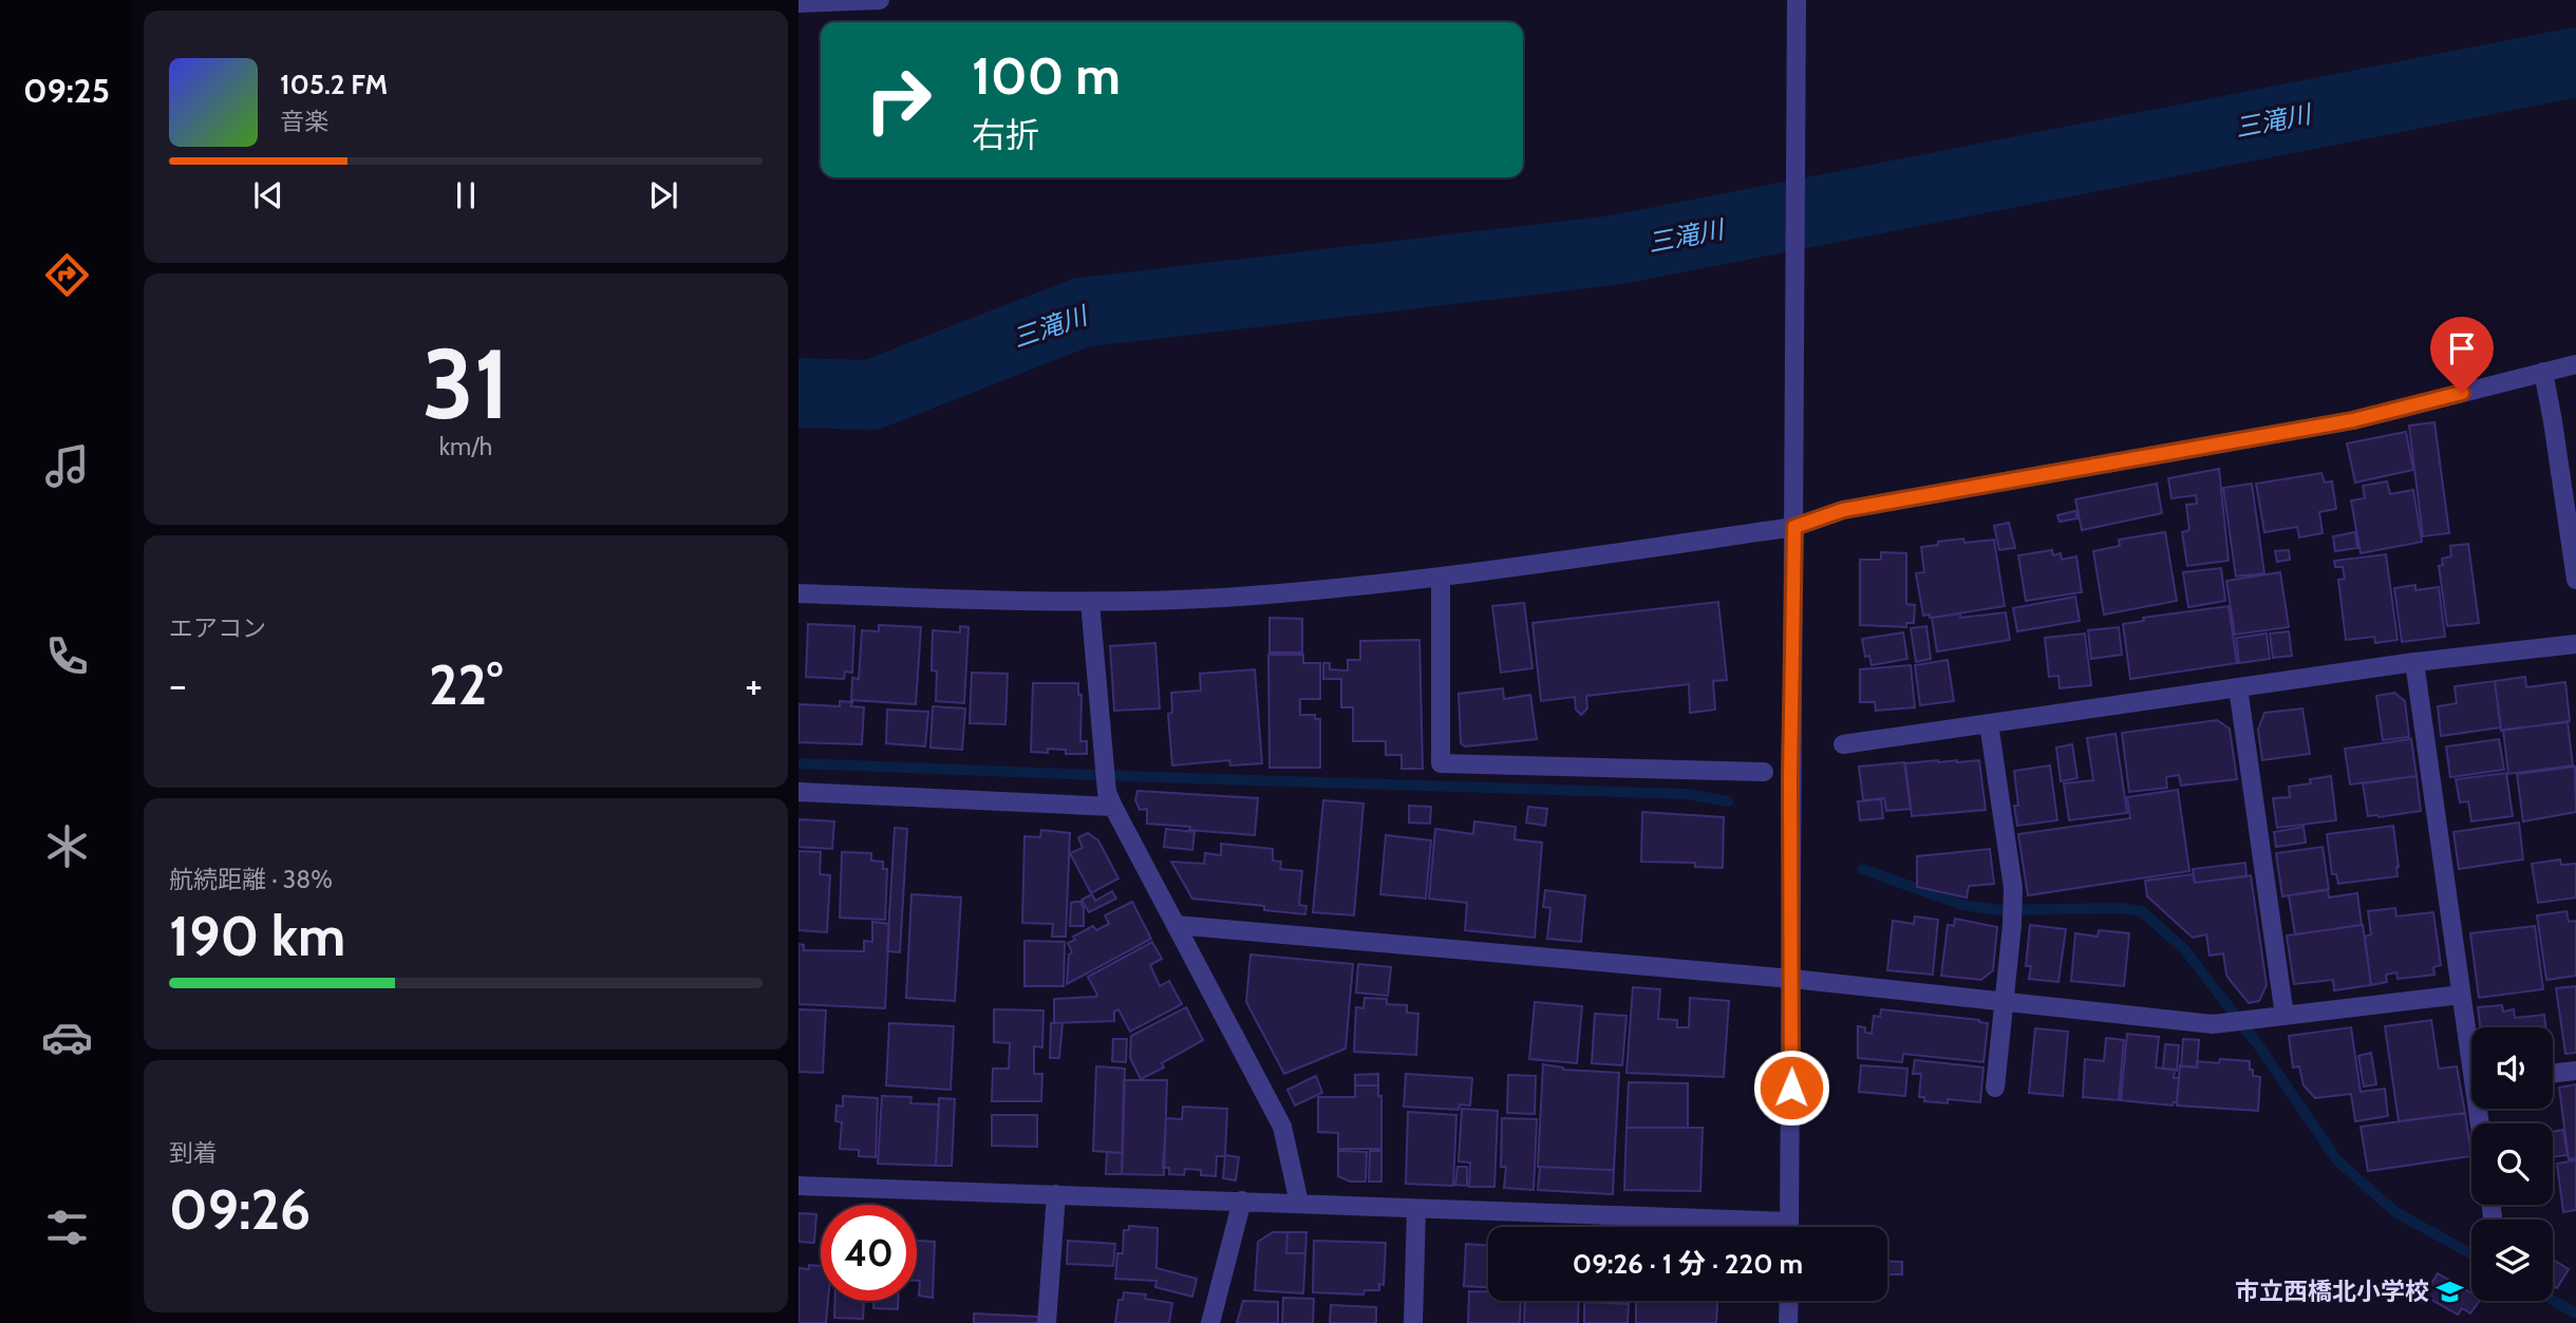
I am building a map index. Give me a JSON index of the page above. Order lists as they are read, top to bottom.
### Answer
{
  "water": ["三滝川"],
  "places": {
    "school or university": ["市立西橋北小学校"]
  },
  "page": {
    "tabs": "09:25",
    "turn": ["100 m", "右折"],
    "song": ["105.2 FM", "音楽"],
    "tile": [
      ["31", "km/h"],
      "エアコン",
      ["航続距離 · 38%", "190 km"],
      ["到着", "09:26"]
    ],
    "heat": ["−", "22°", "+"],
    "limit": "40",
    "trip": "09:26 · 1 分 · 220 m"
  }
}
